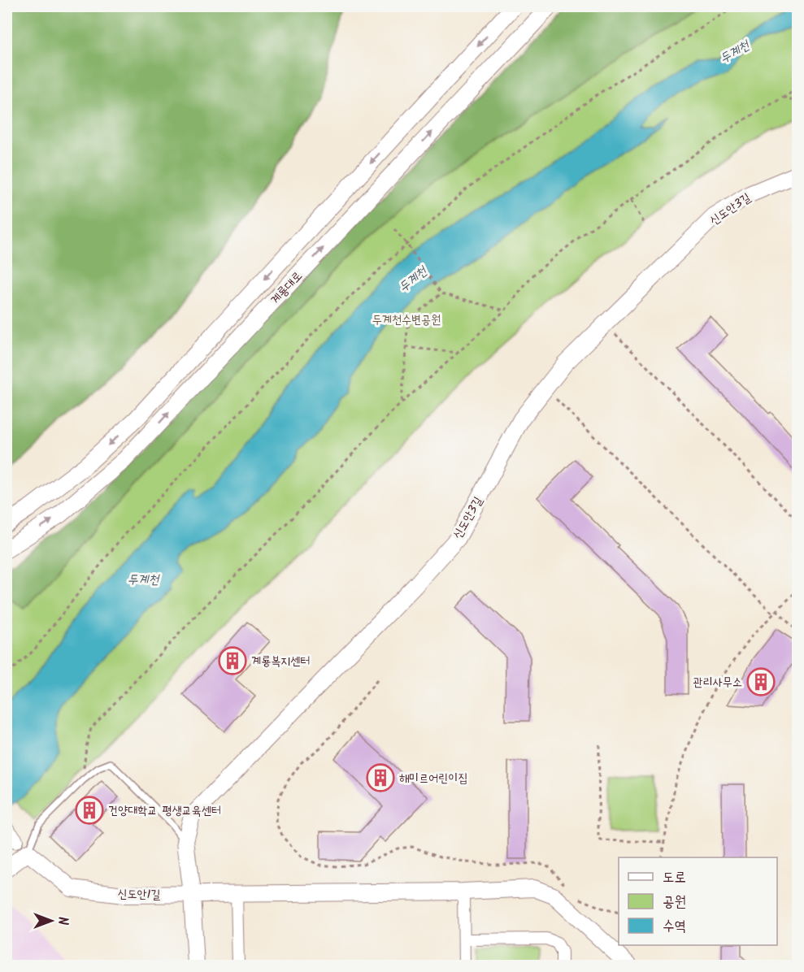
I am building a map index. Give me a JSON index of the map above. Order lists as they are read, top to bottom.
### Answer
{
  "streets": {
    "street": ["신도안3길", "계룡대로", "신도안1길"]
  },
  "crossings": [
    ["신도안3길", "신도안1길"]
  ],
  "water": ["두계천"],
  "parks": ["두계천수변공원"],
  "places": {
    "building": [
      "계룡복지센터",
      "관리사무소",
      "해미르어린이집",
      "건양대학교 평생교육센터"
    ]
  },
  "legend": ["도로", "공원", "수역"],
  "north": "right"
}
